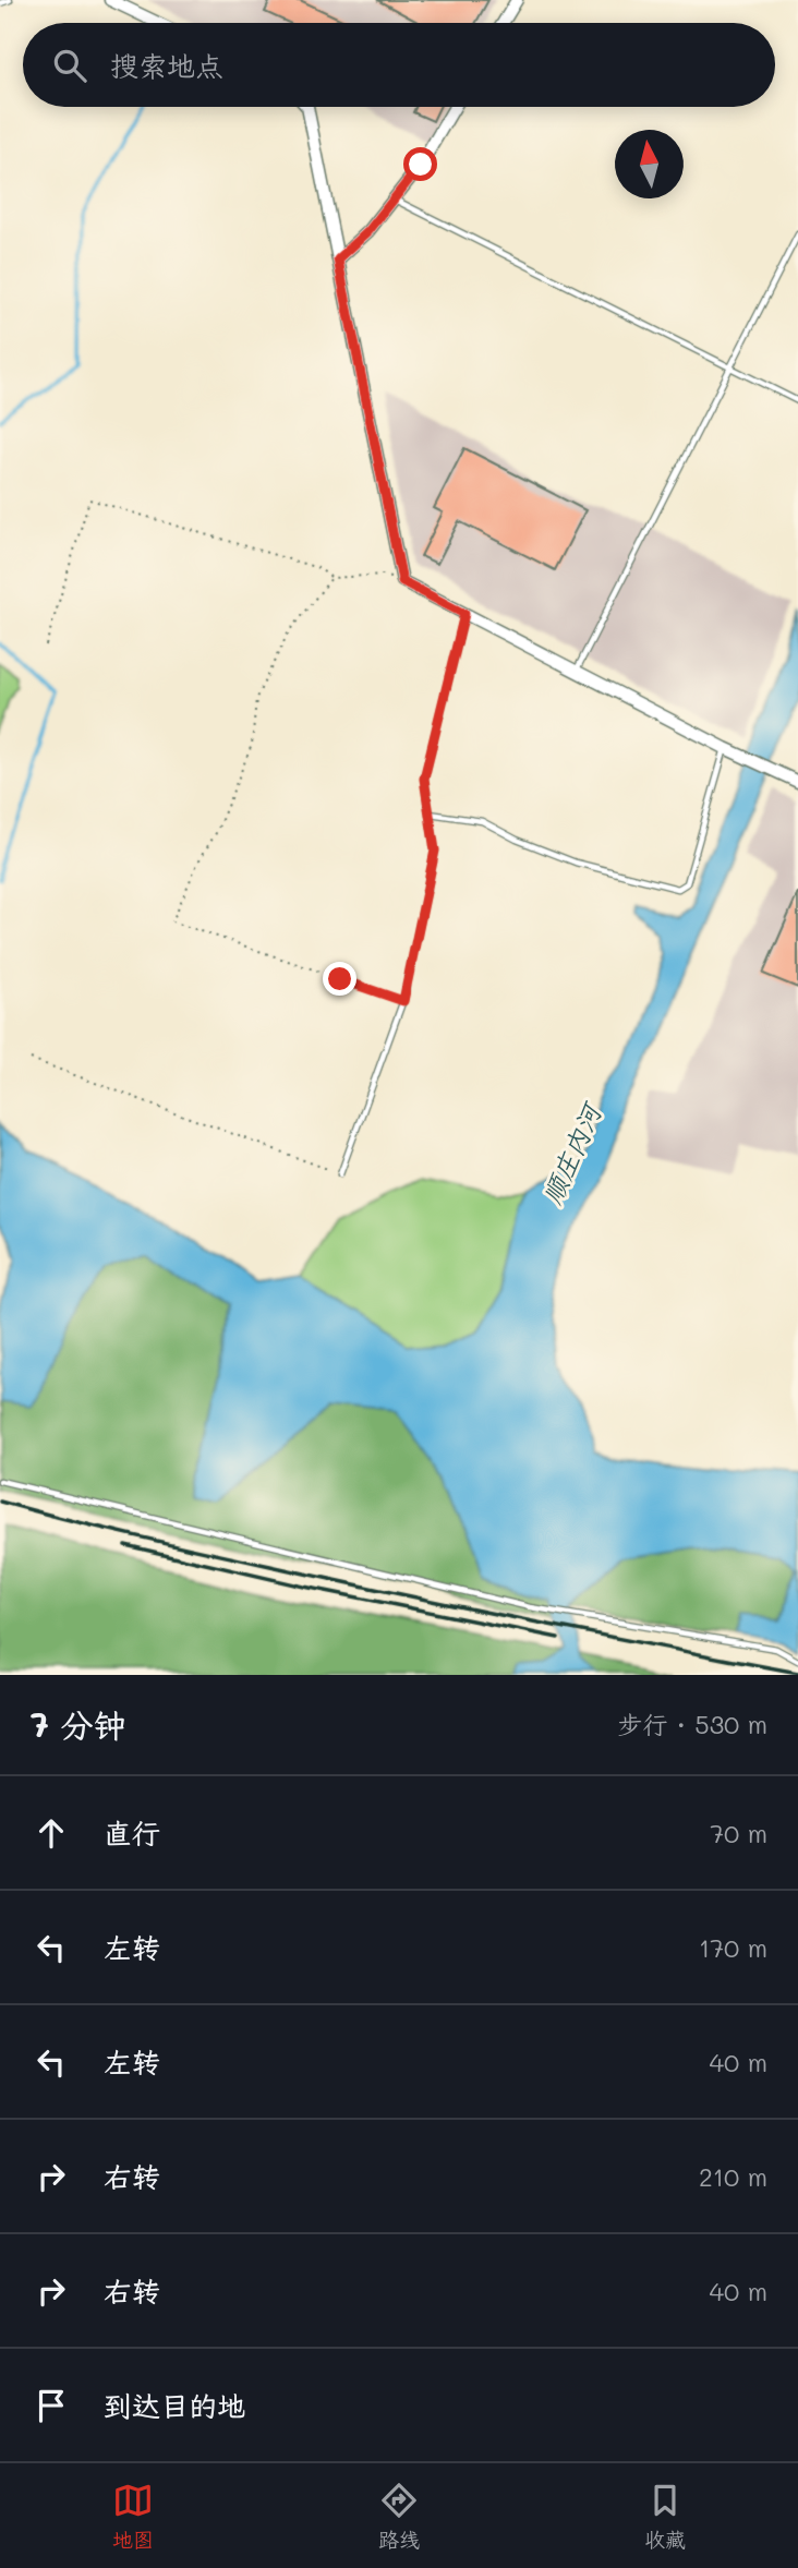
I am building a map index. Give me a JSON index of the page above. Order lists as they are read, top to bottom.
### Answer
{
  "water": ["顺庄内河"],
  "north": "top",
  "page": {
    "search": "搜索地点",
    "heading": ["7 分钟", "步行 · 530 m"],
    "list": [
      ["直行", "70 m"],
      ["左转", "170 m"],
      ["左转", "40 m"],
      ["右转", "210 m"],
      ["右转", "40 m"],
      "到达目的地"
    ],
    "nav": ["地图", "路线", "收藏"]
  }
}
